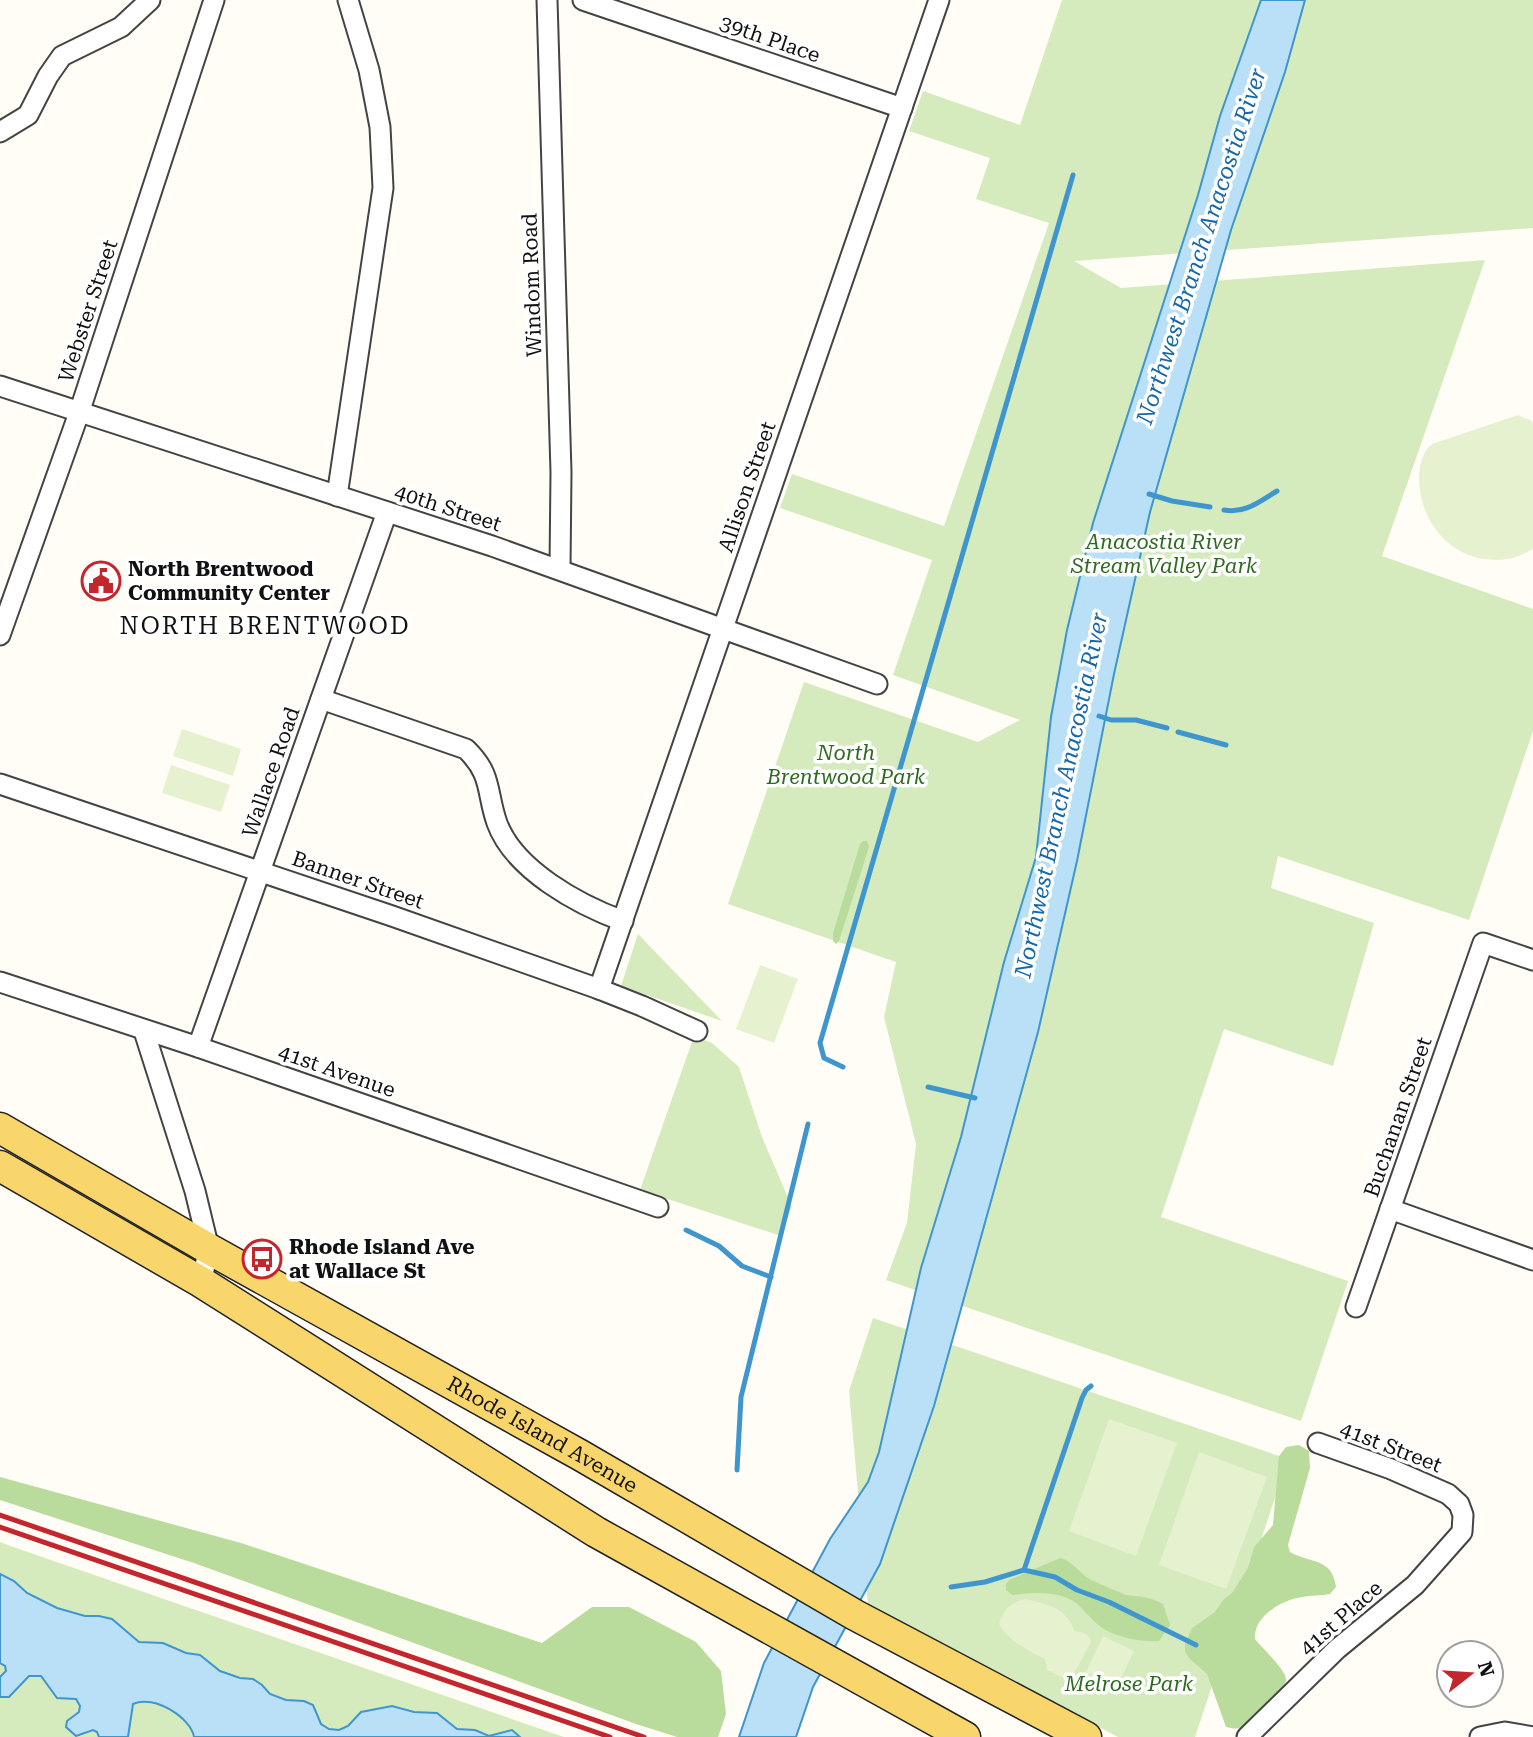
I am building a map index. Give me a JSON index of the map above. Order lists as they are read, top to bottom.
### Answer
{
  "streets": {
    "main road": ["Rhode Island Avenue"],
    "street": [
      "39th Place",
      "Windom Road",
      "Webster Street",
      "Allison Street",
      "40th Street",
      "Wallace Road",
      "Banner Street",
      "41st Avenue",
      "Buchanan Street",
      "41st Street",
      "41st Place"
    ]
  },
  "crossings": [
    ["39th Place", "Allison Street"],
    ["Windom Road", "40th Street"],
    ["Webster Street", "40th Street"],
    ["Allison Street", "40th Street"],
    ["Allison Street", "Banner Street"],
    ["40th Street", "Wallace Road"],
    ["Wallace Road", "Banner Street"],
    ["Wallace Road", "41st Avenue"],
    ["41st Street", "41st Place"]
  ],
  "districts": ["NORTH BRENTWOOD"],
  "water": ["Northwest Branch Anacostia River"],
  "parks": ["Anacostia River Stream Valley Park", "North Brentwood Park", "Melrose Park"],
  "places": {
    "public building": ["North Brentwood Community Center"],
    "bus stop": ["Rhode Island Ave at Wallace St"]
  },
  "north": "right"
}
